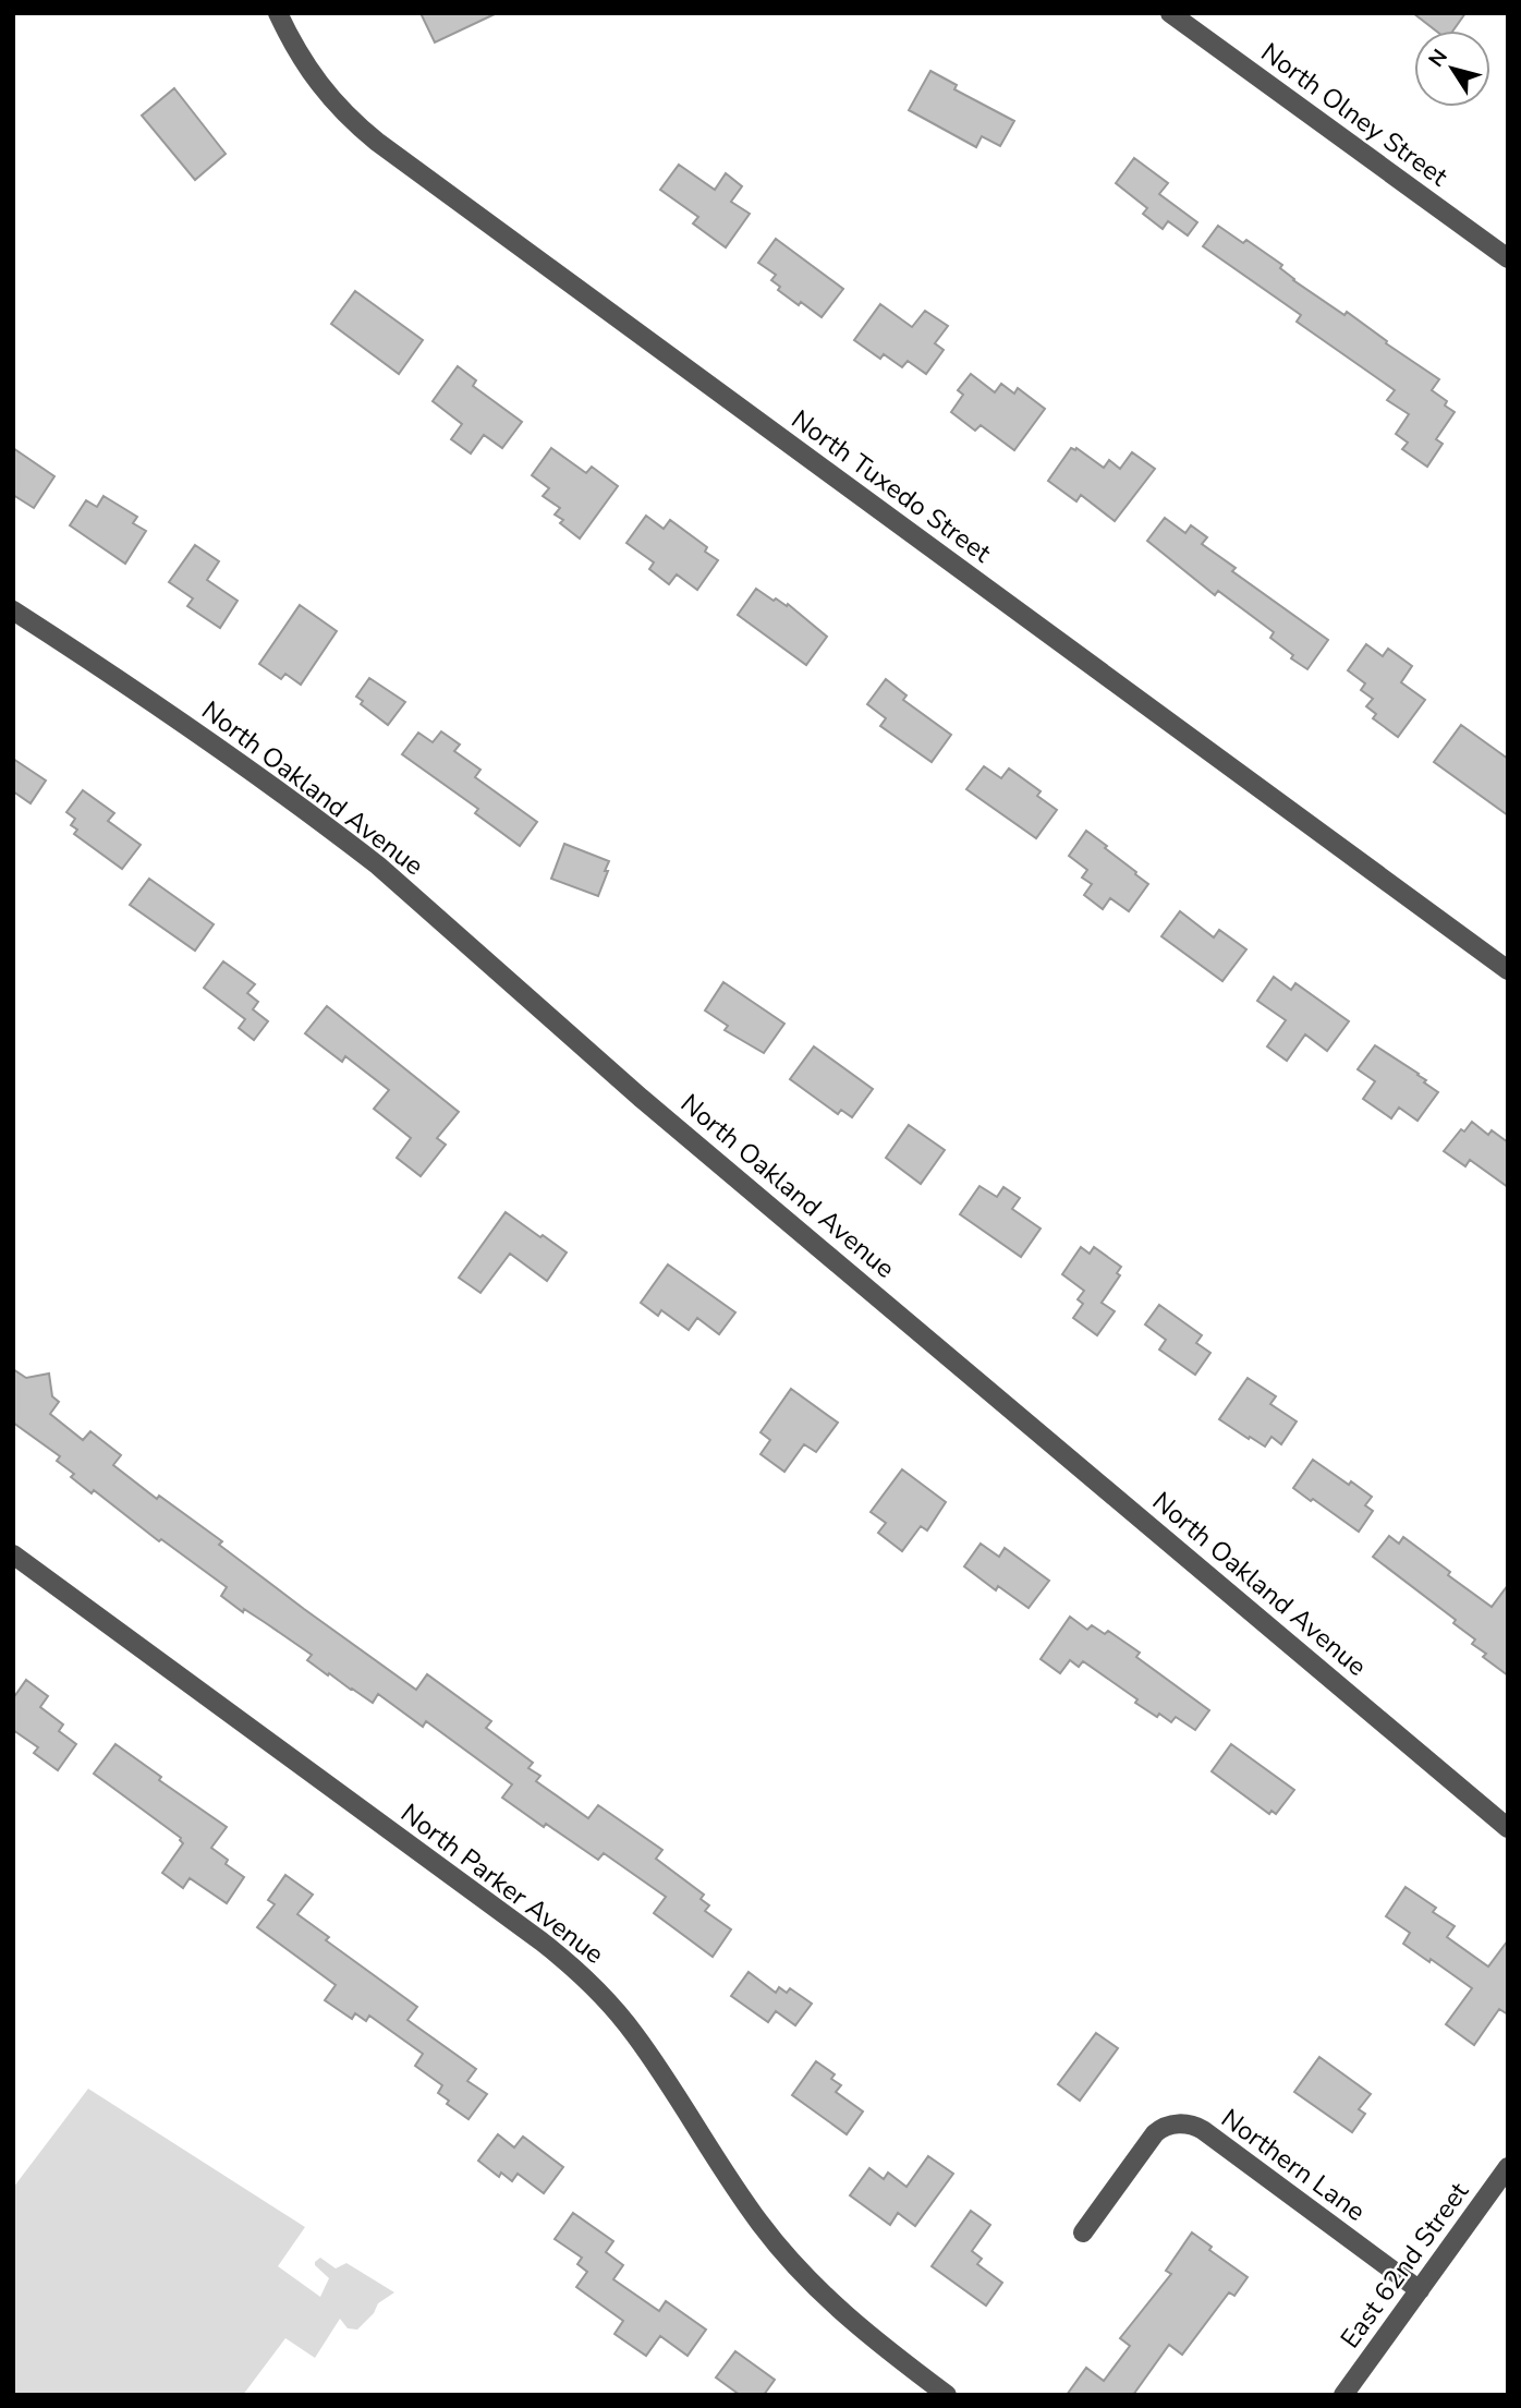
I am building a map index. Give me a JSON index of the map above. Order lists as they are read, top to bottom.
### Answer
{
  "streets": {
    "street": [
      "North Olney Street",
      "North Tuxedo Street",
      "North Oakland Avenue",
      "North Parker Avenue",
      "Northern Lane",
      "East 62nd Street"
    ]
  },
  "crossings": [
    ["Northern Lane", "East 62nd Street"]
  ],
  "north": "top left"
}
